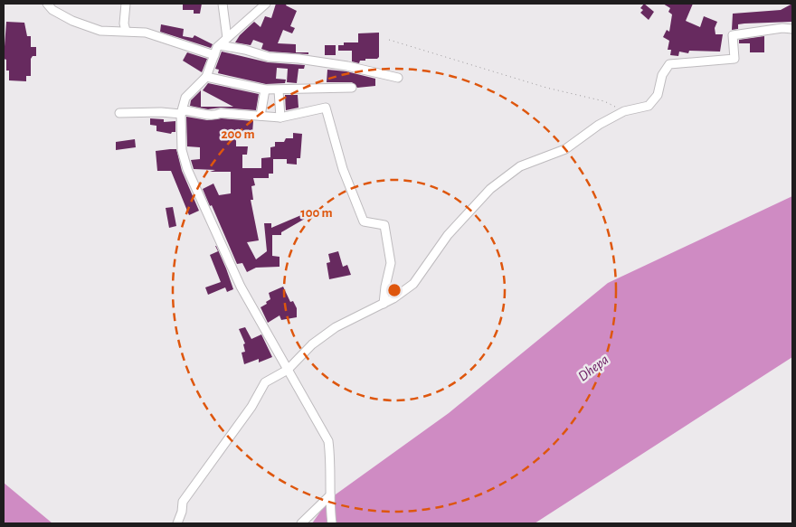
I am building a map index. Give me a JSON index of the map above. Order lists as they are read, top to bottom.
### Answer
{
  "water": ["Dhepa"],
  "rings": ["200 m", "100 m"]
}
